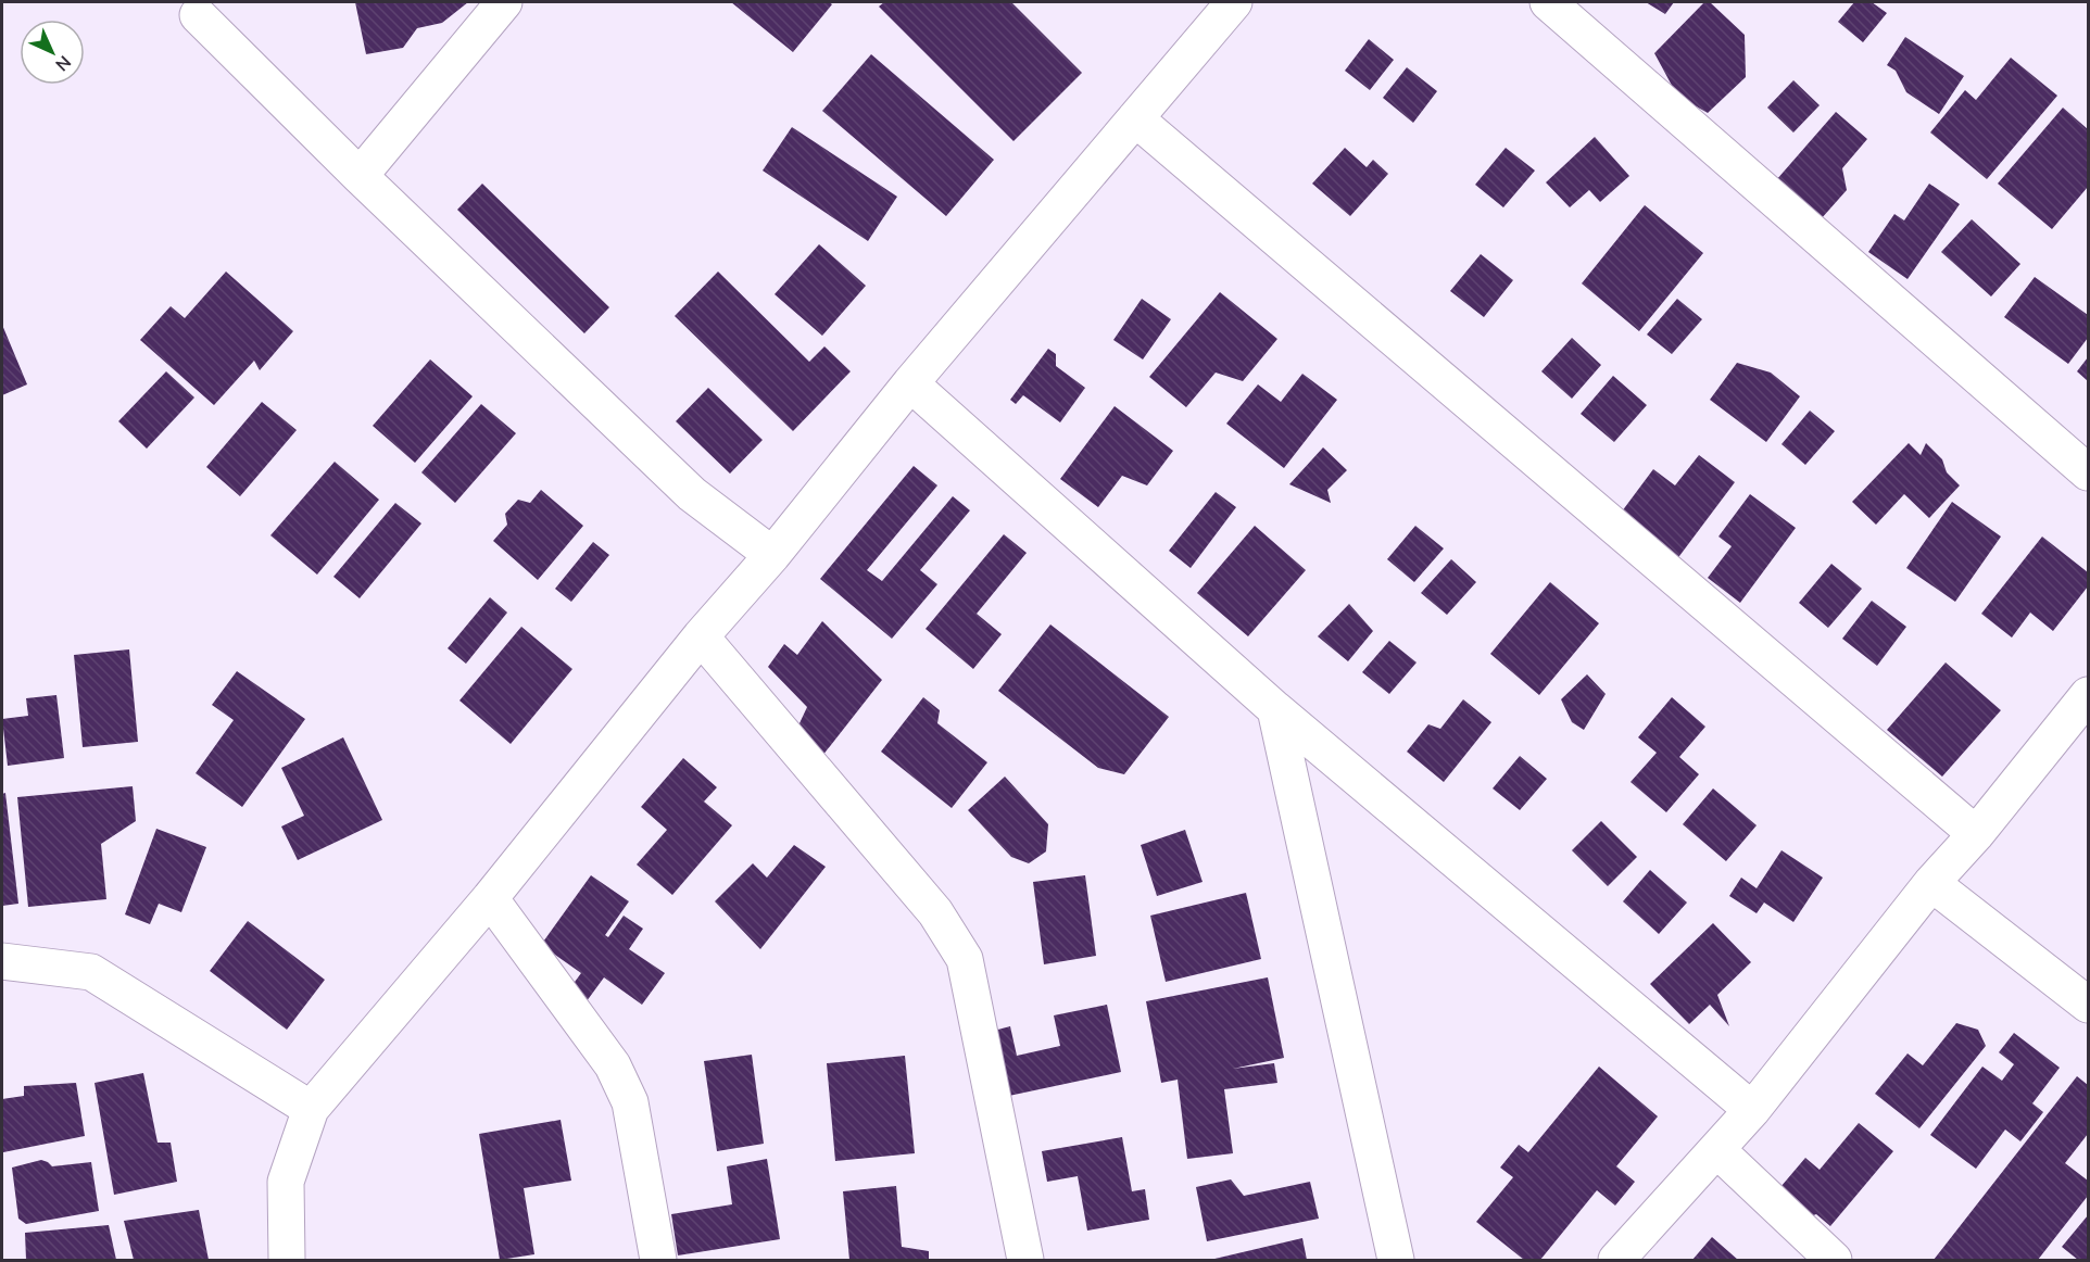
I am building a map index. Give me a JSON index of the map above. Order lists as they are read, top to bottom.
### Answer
{
  "north": "bottom right"
}
